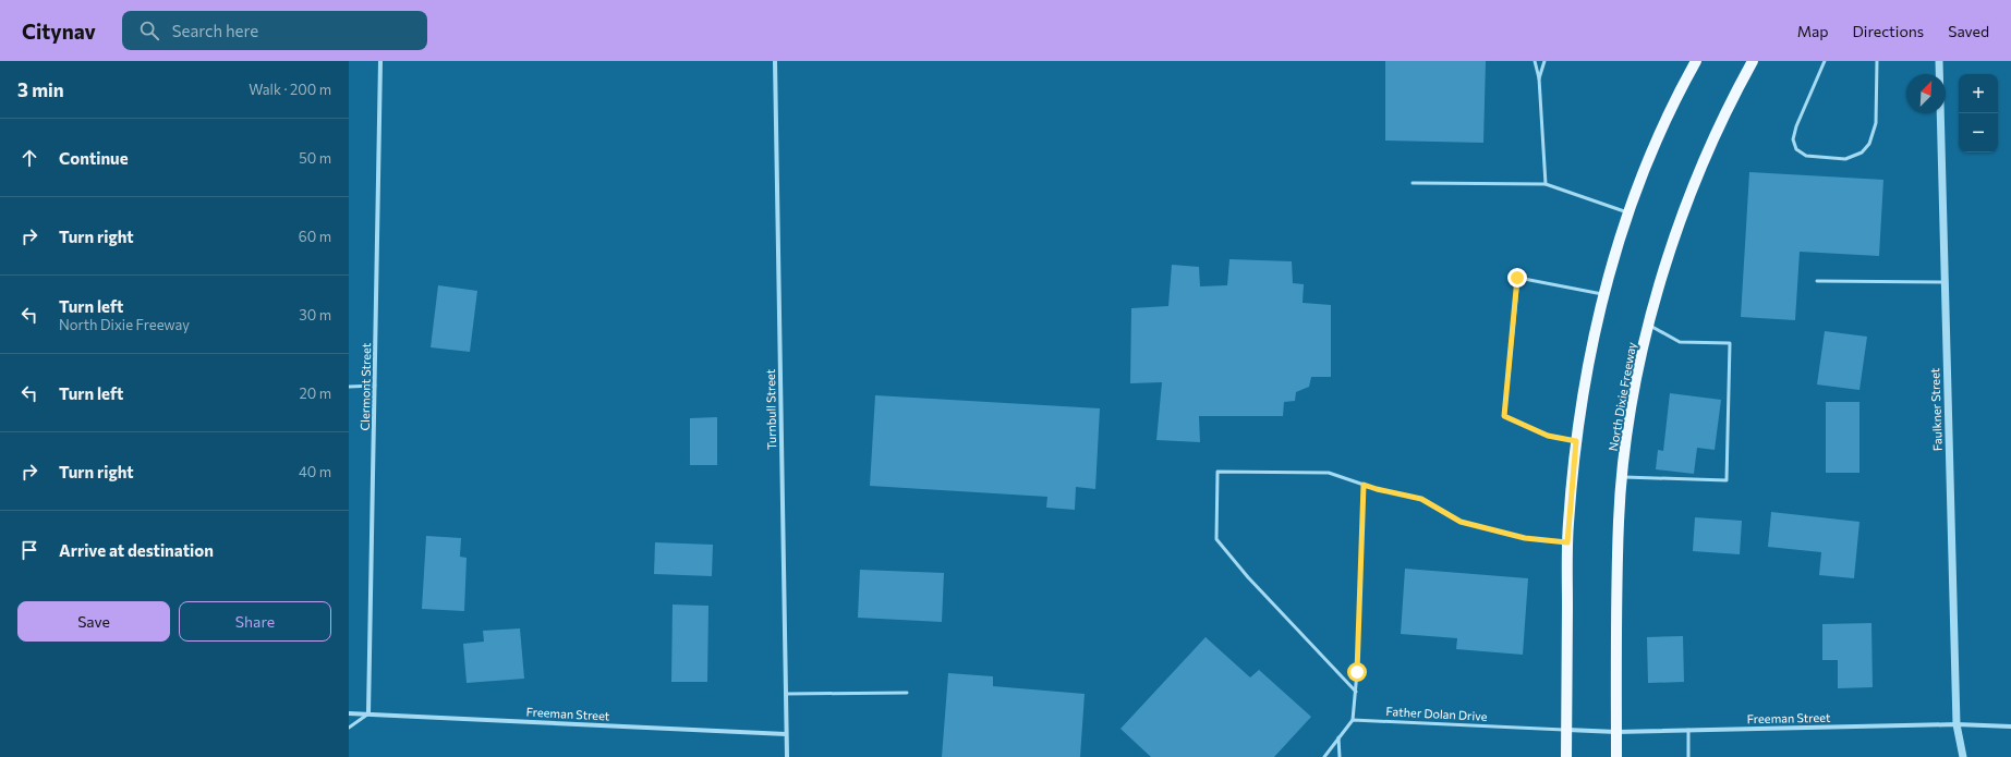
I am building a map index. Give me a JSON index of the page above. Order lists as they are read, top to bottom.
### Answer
{
  "streets": {
    "main road": ["North Dixie Freeway"],
    "street": [
      "Clermont Street",
      "Turnbull Street",
      "Faulkner Street",
      "Freeman Street"
    ],
    "lane": ["Father Dolan Drive"]
  },
  "crossings": [
    ["Clermont Street", "Freeman Street"],
    ["North Dixie Freeway", "Freeman Street"],
    ["Turnbull Street", "Freeman Street"],
    ["Faulkner Street", "Freeman Street"],
    ["Freeman Street", "Father Dolan Drive"]
  ],
  "north": "top right",
  "page": {
    "header": "Citynav",
    "search": "Search here",
    "nav": ["Map", "Directions", "Saved"],
    "heading": ["3 min", "Walk · 200 m"],
    "map_buttons": ["+", "−"],
    "list": [
      ["Continue", "50 m"],
      ["Turn right", "60 m"],
      ["Turn left", "North Dixie Freeway", "30 m"],
      ["Turn left", "20 m"],
      ["Turn right", "40 m"],
      "Arrive at destination"
    ],
    "buttons": ["Save", "Share"]
  }
}
